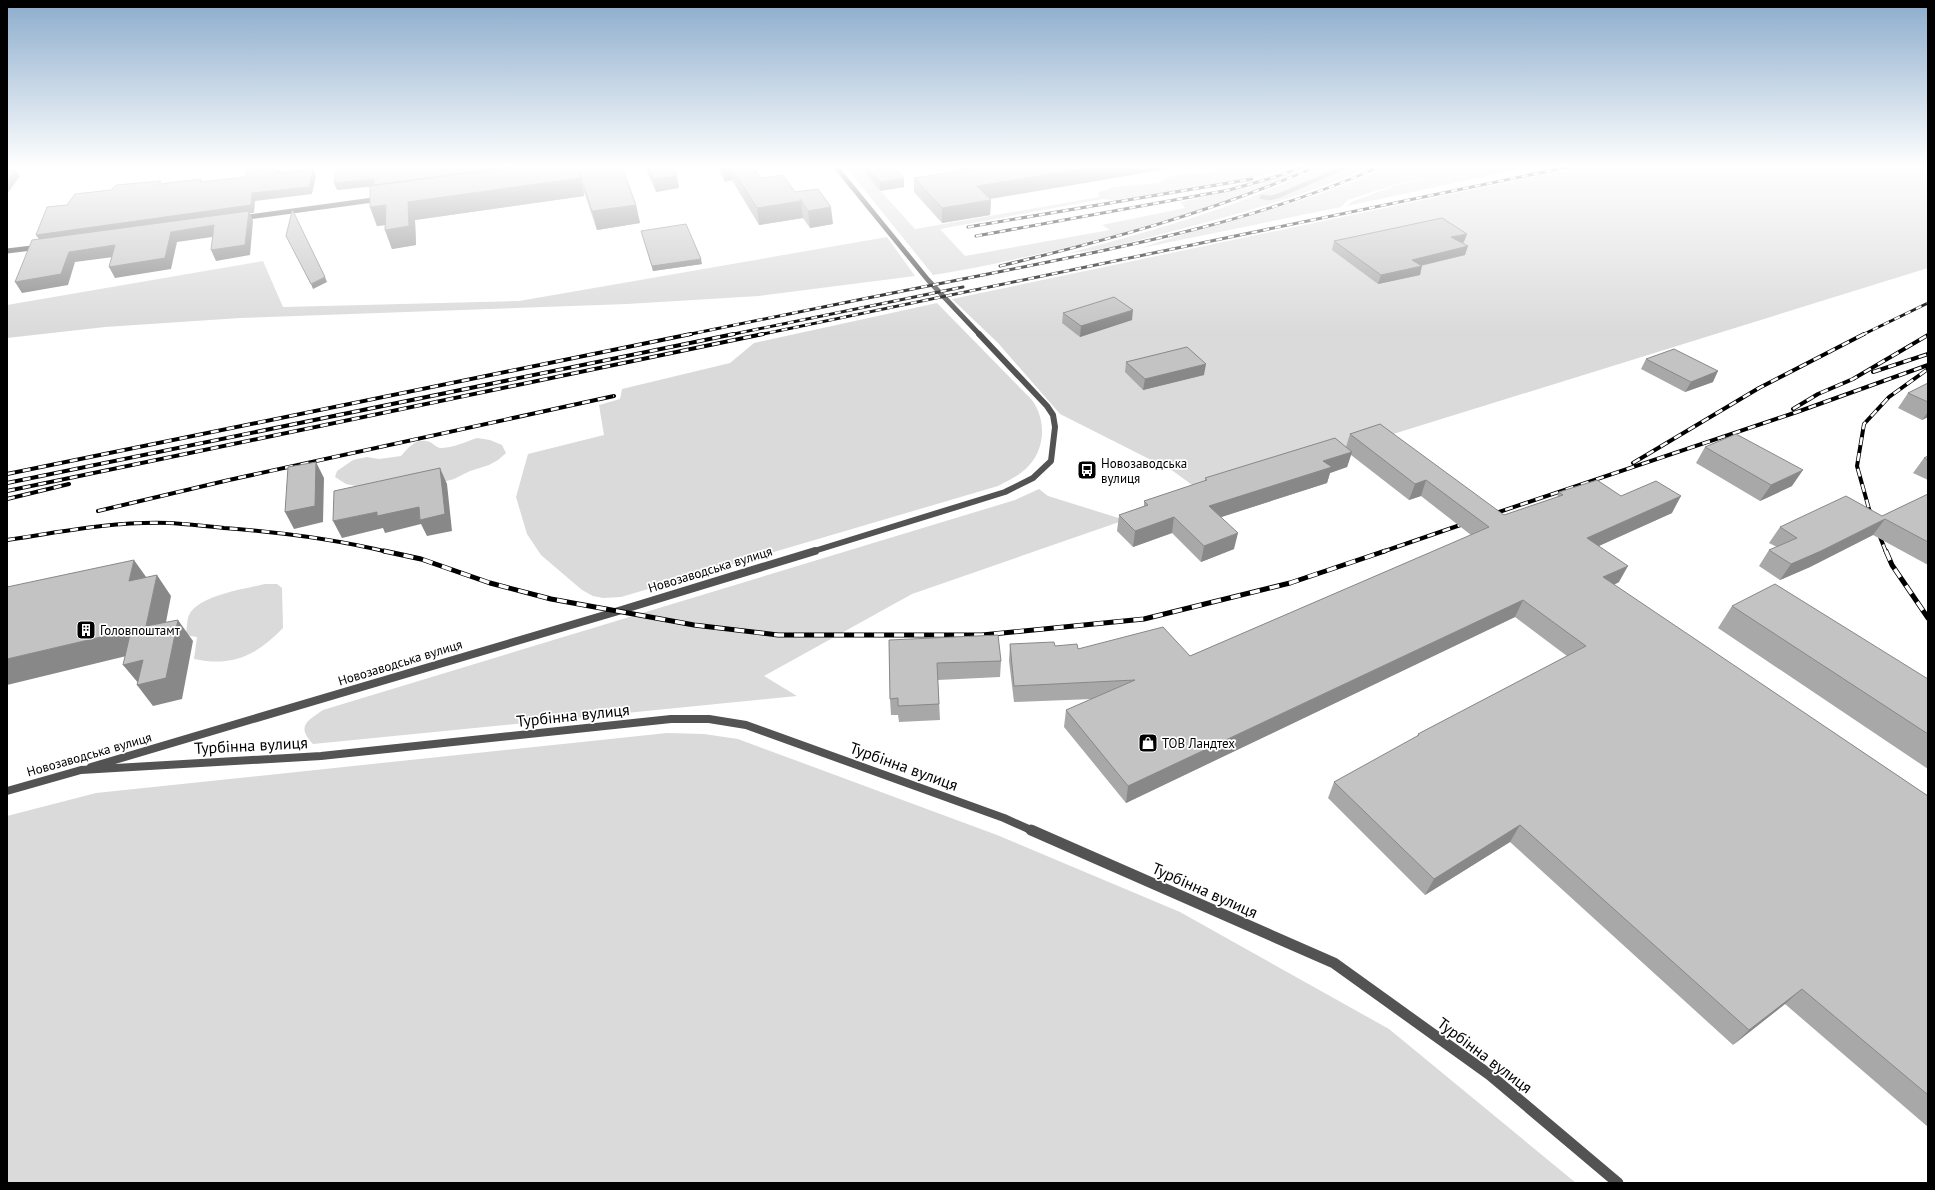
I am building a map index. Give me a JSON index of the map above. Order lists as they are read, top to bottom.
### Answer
{
  "streets": {
    "street": ["Новозаводська вулиця", "Турбінна вулиця"]
  },
  "crossings": [
    ["Новозаводська вулиця", "Турбінна вулиця"]
  ],
  "places": {
    "bus stop": ["Новозаводська вулиця"],
    "building": ["Головпоштамт"],
    "shop": ["ТОВ Ландтех"]
  }
}
